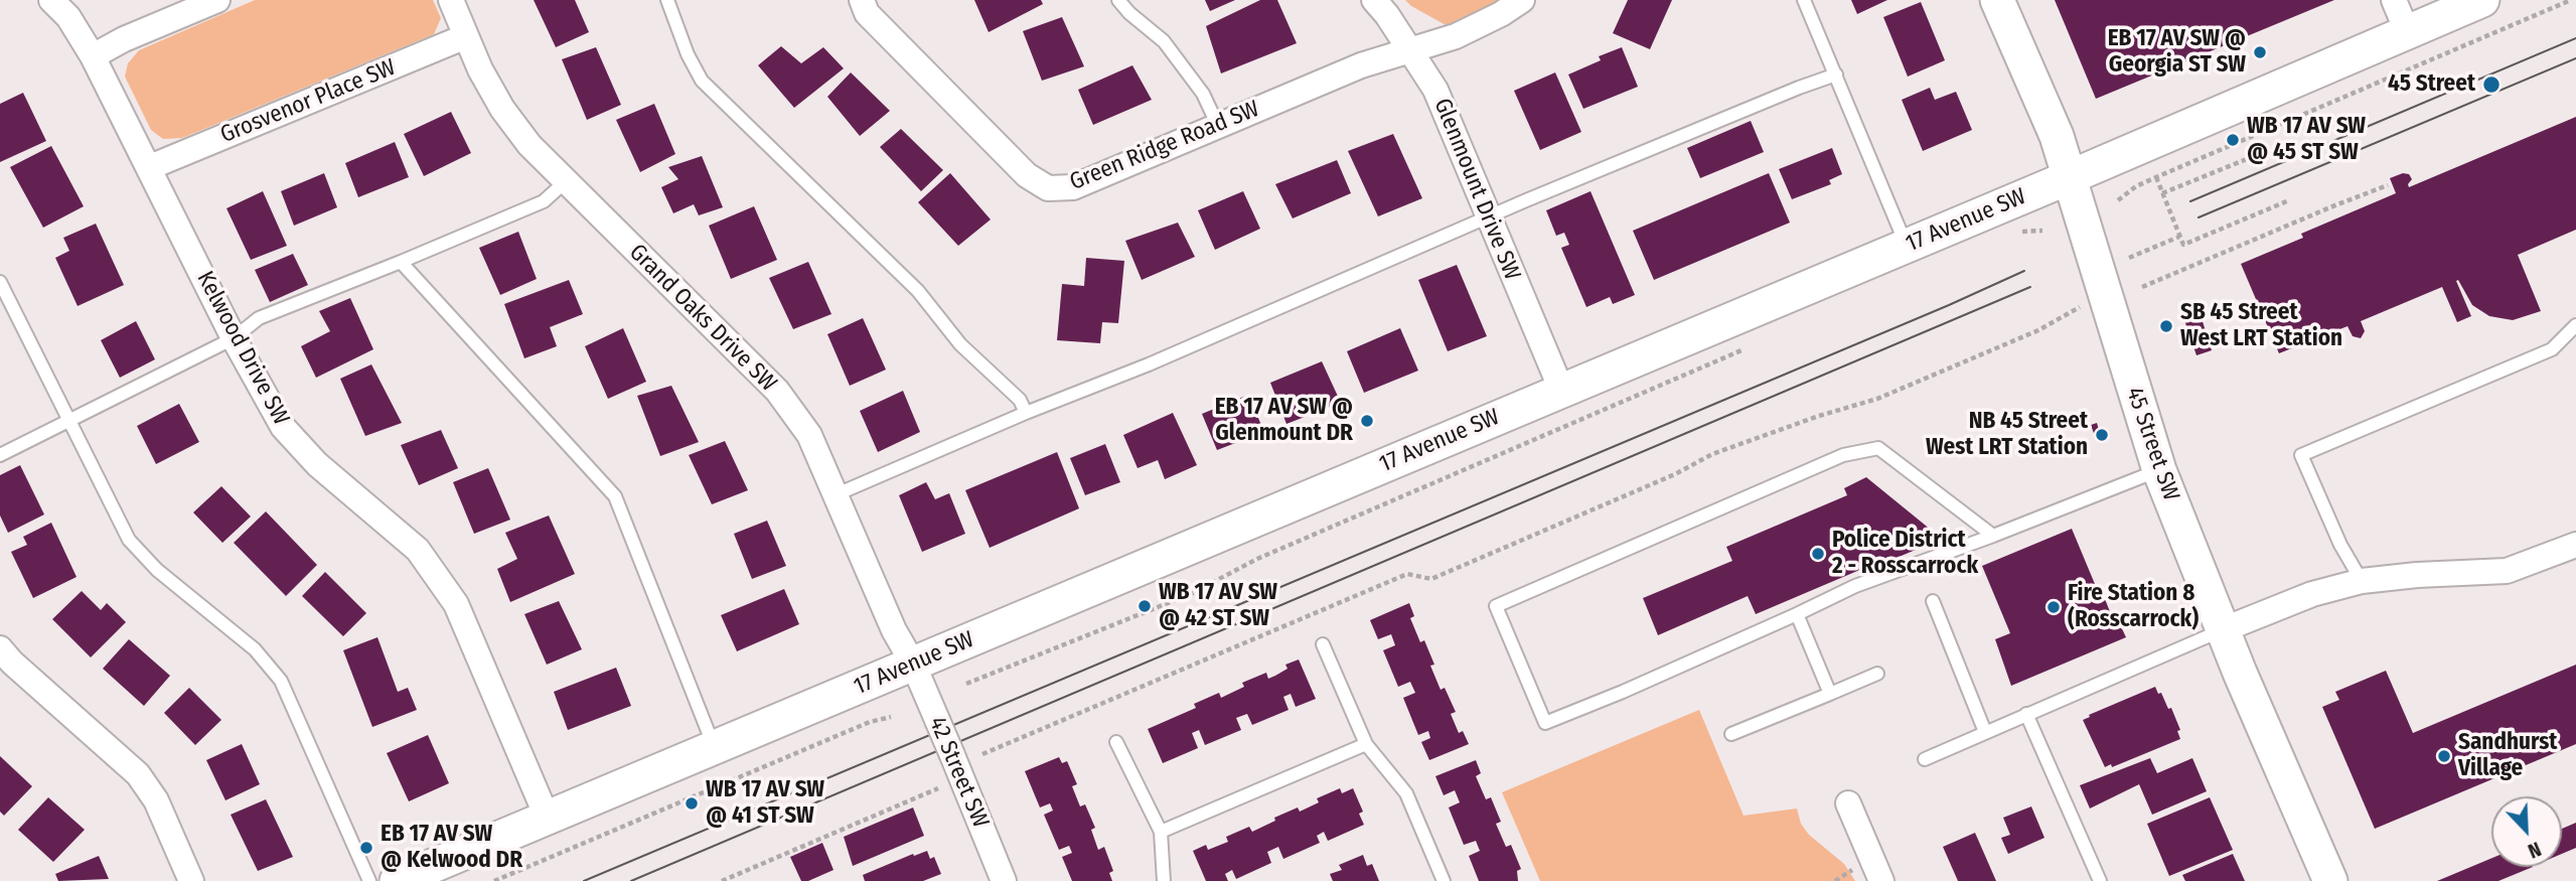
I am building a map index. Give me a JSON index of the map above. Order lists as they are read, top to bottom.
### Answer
{
  "streets": {
    "main road": ["17 Avenue SW", "45 Street SW"],
    "street": [
      "Grosvenor Place SW",
      "Green Ridge Road SW",
      "Glenmount Drive SW",
      "Grand Oaks Drive SW",
      "Kelwood Drive SW",
      "42 Street SW"
    ]
  },
  "crossings": [
    ["Grosvenor Place SW", "Grand Oaks Drive SW"],
    ["Grosvenor Place SW", "Kelwood Drive SW"],
    ["Green Ridge Road SW", "Glenmount Drive SW"],
    ["Glenmount Drive SW", "17 Avenue SW"],
    ["17 Avenue SW", "Grand Oaks Drive SW"],
    ["17 Avenue SW", "Kelwood Drive SW"],
    ["17 Avenue SW", "45 Street SW"],
    ["17 Avenue SW", "42 Street SW"],
    ["Grand Oaks Drive SW", "42 Street SW"]
  ],
  "places": [
    "EB 17 AV SW @ Georgia ST SW",
    "45 Street",
    "WB 17 AV SW @ 45 ST SW",
    "SB 45 Street West LRT Station",
    "EB 17 AV SW @ Glenmount DR",
    "NB 45 Street West LRT Station",
    "Police District 2 - Rosscarrock",
    "WB 17 AV SW @ 42 ST SW",
    "Fire Station 8 (Rosscarrock)",
    "Sandhurst Village",
    "WB 17 AV SW @ 41 ST SW",
    "EB 17 AV SW @ Kelwood DR"
  ],
  "north": "bottom right"
}
